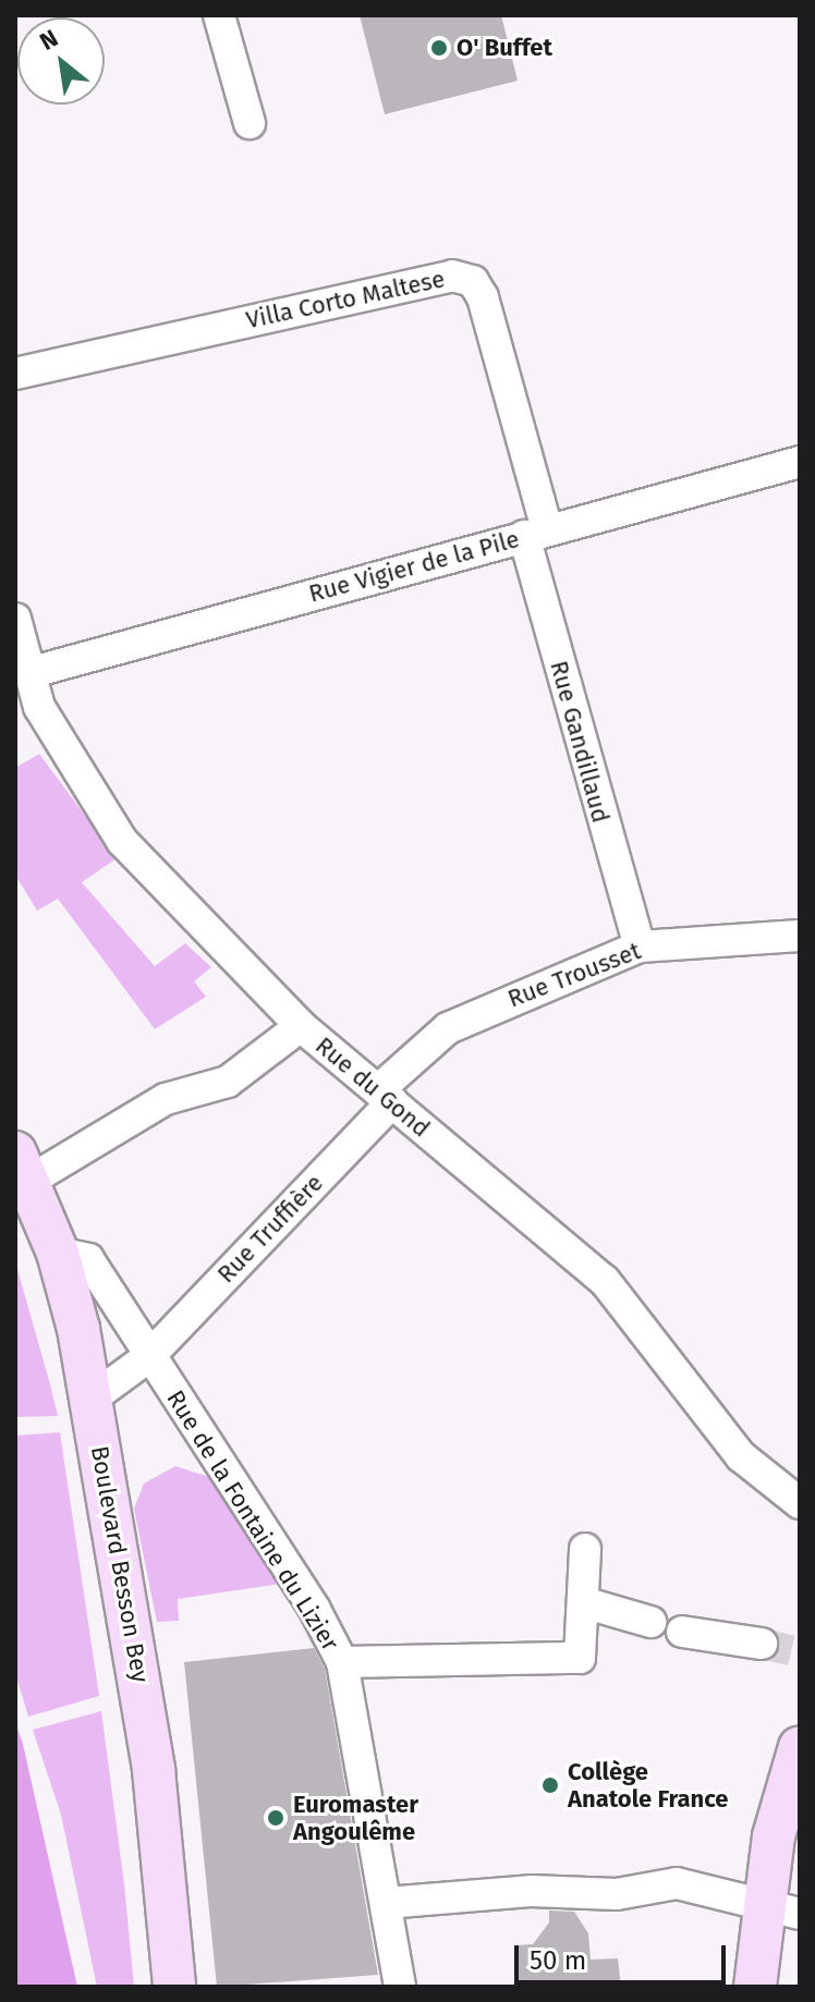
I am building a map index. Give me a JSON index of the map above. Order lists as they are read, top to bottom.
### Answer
{
  "streets": {
    "main road": ["Boulevard Besson Bey"],
    "street": [
      "Villa Corto Maltese",
      "Rue Vigier de la Pile",
      "Rue Gandillaud",
      "Rue Trousset",
      "Rue du Gond",
      "Rue Truffière",
      "Rue de la Fontaine du Lizier"
    ]
  },
  "crossings": [
    ["Villa Corto Maltese", "Rue Vigier de la Pile"],
    ["Villa Corto Maltese", "Rue Gandillaud"],
    ["Rue Vigier de la Pile", "Rue Gandillaud"],
    ["Rue Vigier de la Pile", "Rue du Gond"],
    ["Rue Gandillaud", "Rue Trousset"],
    ["Rue Trousset", "Rue du Gond"],
    ["Rue Trousset", "Rue Truffière"],
    ["Rue du Gond", "Rue Truffière"],
    ["Rue Truffière", "Rue de la Fontaine du Lizier"],
    ["Rue Truffière", "Boulevard Besson Bey"],
    ["Rue de la Fontaine du Lizier", "Boulevard Besson Bey"]
  ],
  "places": ["O' Buffet", "Collège Anatole France", "Euromaster Angoulême"],
  "scale_bar": "50 m",
  "north": "top left"
}
